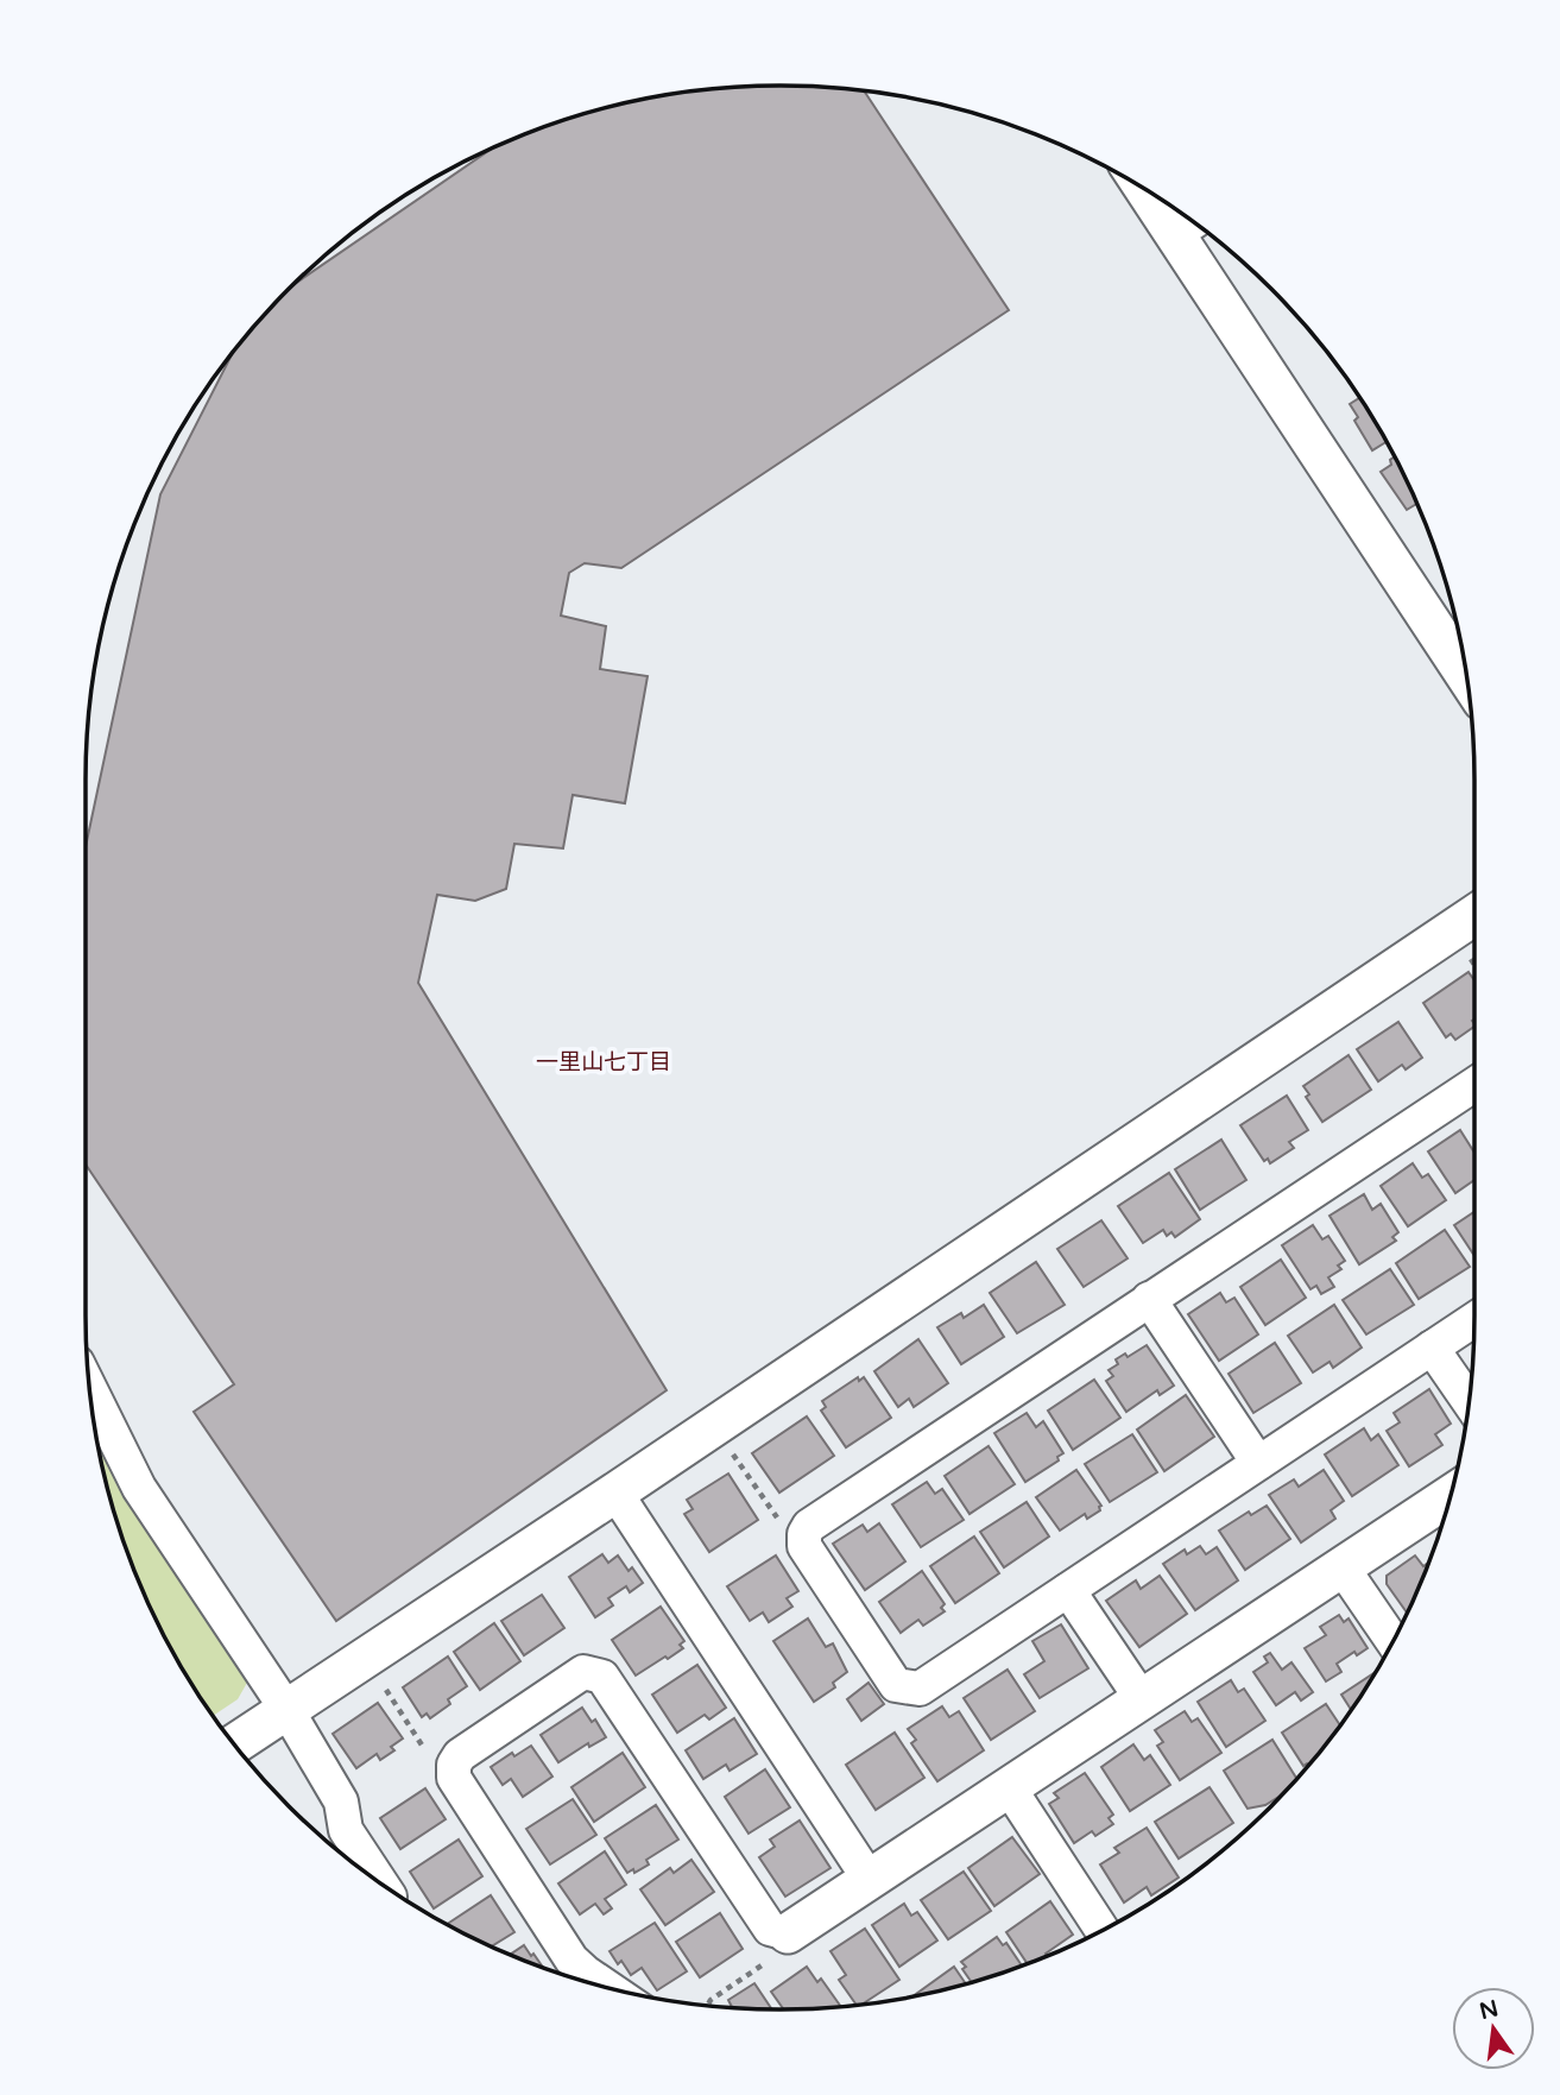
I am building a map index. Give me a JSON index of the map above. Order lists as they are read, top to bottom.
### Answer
{
  "districts": ["一里山七丁目"],
  "north": "top"
}
